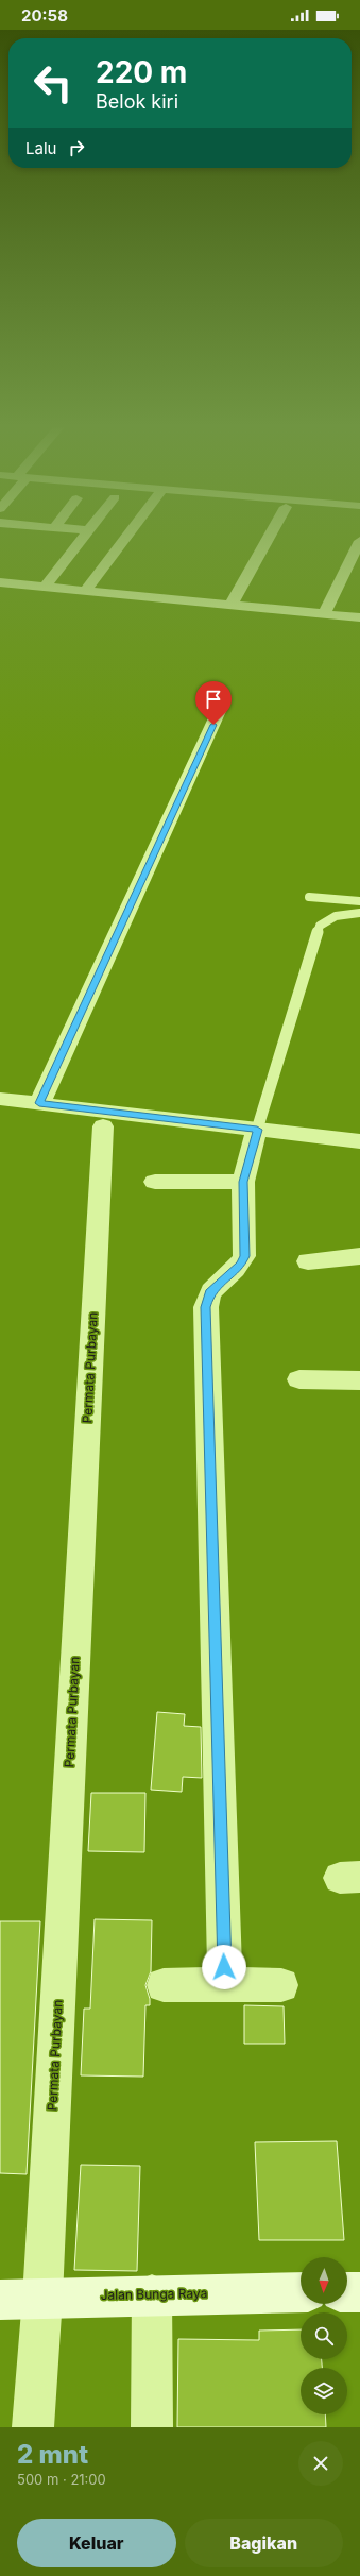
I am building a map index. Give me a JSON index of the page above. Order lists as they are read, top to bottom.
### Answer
{
  "streets": {
    "main road": ["Jalan Bunga Raya"],
    "street": ["Permata Purbayan"]
  },
  "crossings": [
    ["Permata Purbayan", "Jalan Bunga Raya"]
  ],
  "north": "bottom",
  "page": {
    "status": "20:58",
    "turn": ["220 m", "Belok kiri"],
    "then": "Lalu",
    "heading": ["2 mnt", "500 m · 21:00"],
    "buttons": ["Keluar", "Bagikan"]
  }
}
